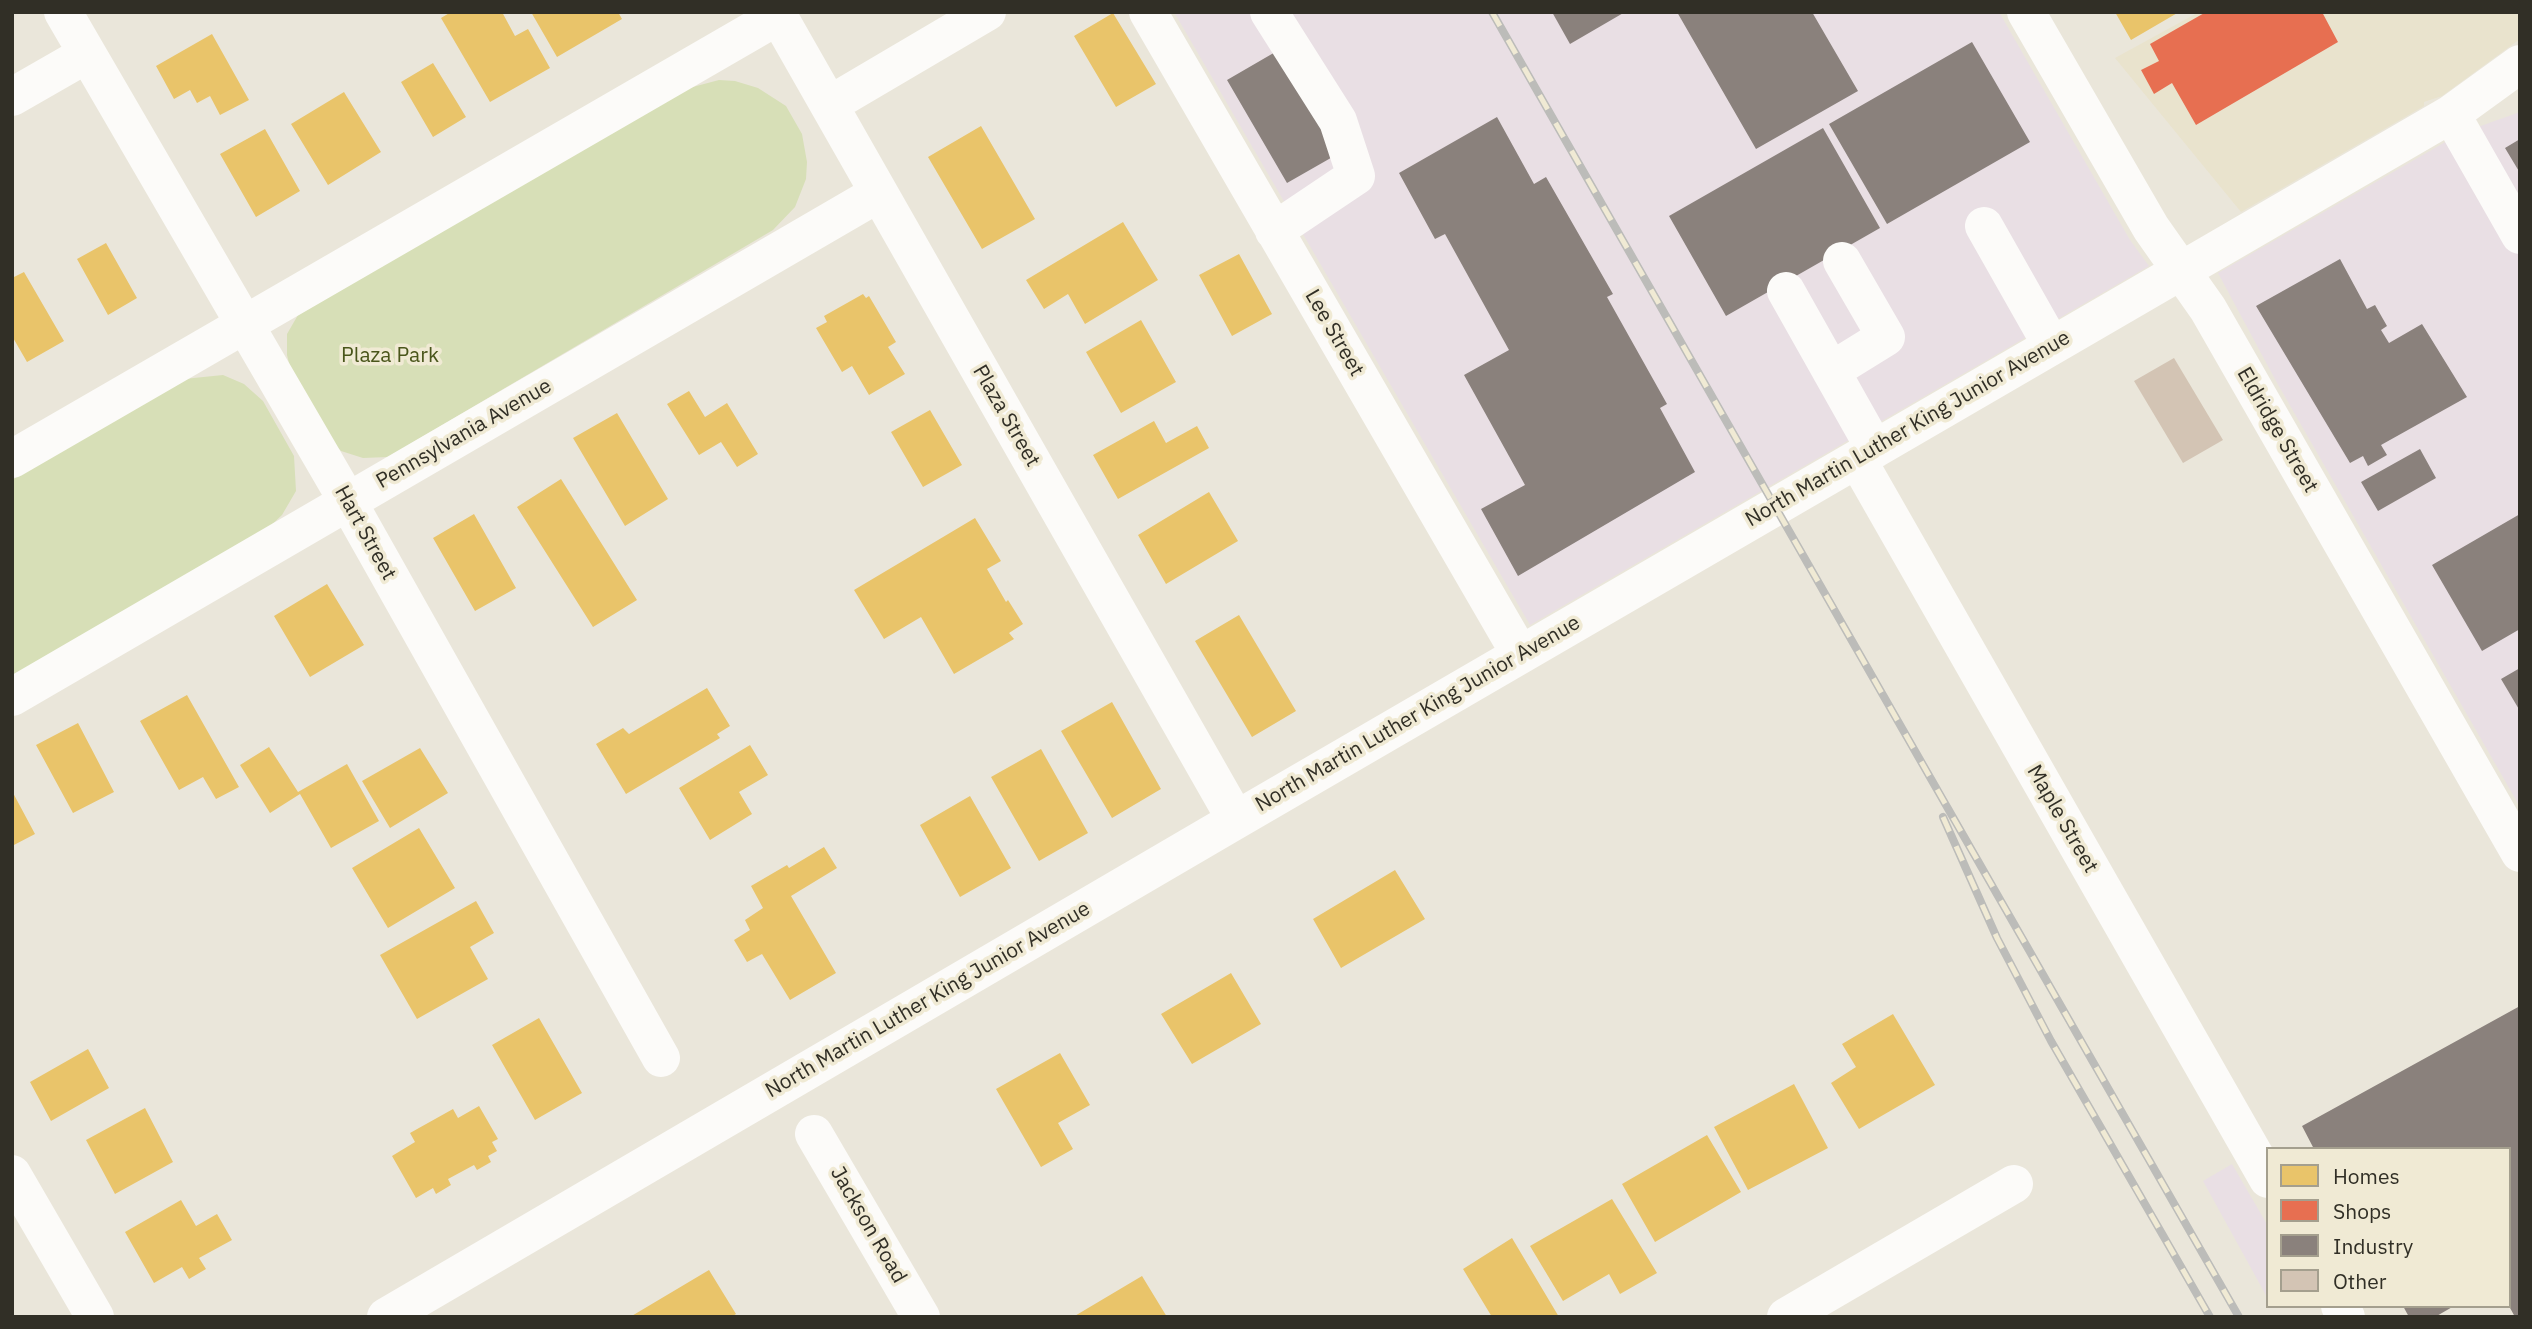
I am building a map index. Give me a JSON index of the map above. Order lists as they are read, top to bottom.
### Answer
{
  "streets": {
    "street": [
      "Lee Street",
      "Plaza Street",
      "North Martin Luther King Junior Avenue",
      "Eldridge Street",
      "Pennsylvania Avenue",
      "Hart Street",
      "Maple Street",
      "Jackson Road"
    ]
  },
  "crossings": [
    ["Lee Street", "North Martin Luther King Junior Avenue"],
    ["Plaza Street", "North Martin Luther King Junior Avenue"],
    ["Plaza Street", "Pennsylvania Avenue"],
    ["North Martin Luther King Junior Avenue", "Eldridge Street"],
    ["North Martin Luther King Junior Avenue", "Maple Street"],
    ["Pennsylvania Avenue", "Hart Street"]
  ],
  "parks": ["Plaza Park"],
  "legend": [
    "Homes",
    "Shops",
    "Industry",
    "Other"
  ]
}
